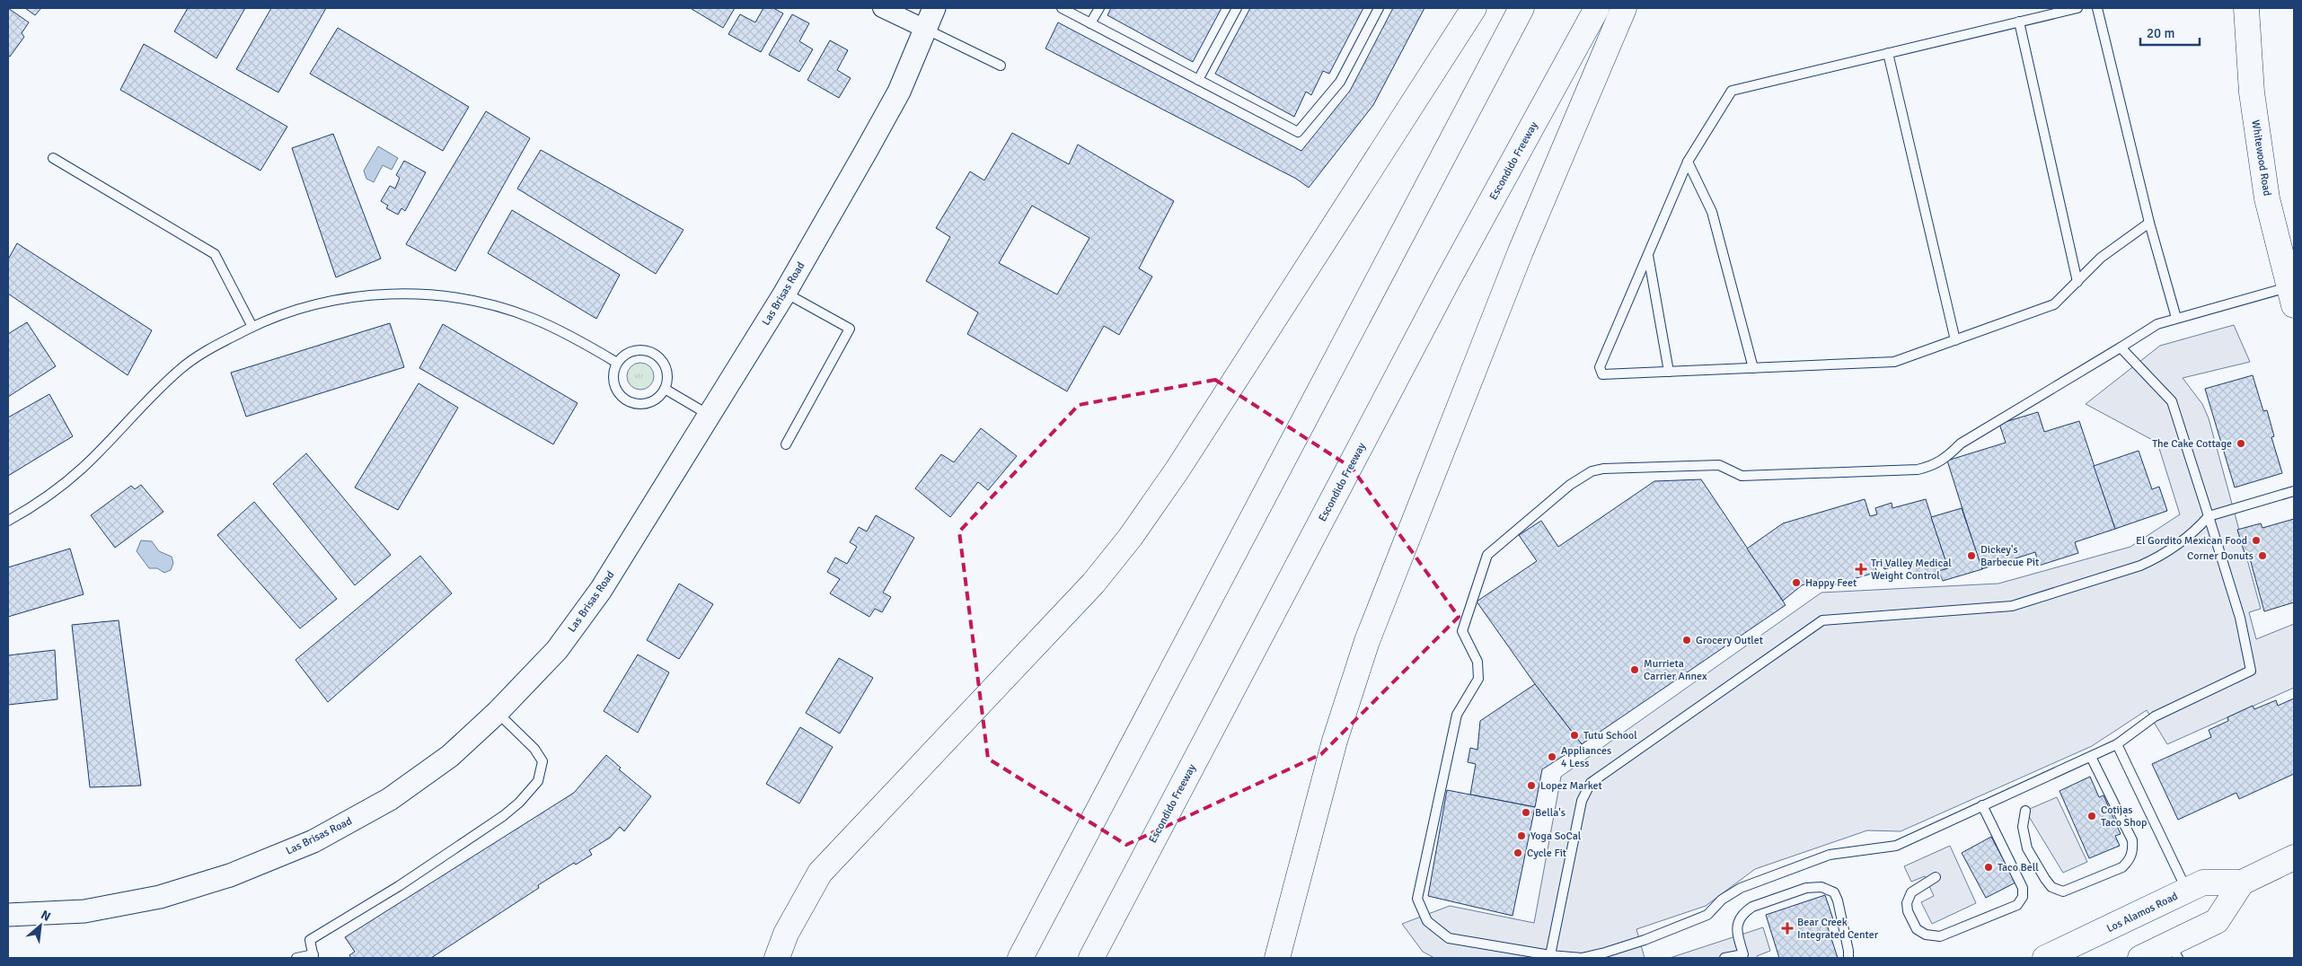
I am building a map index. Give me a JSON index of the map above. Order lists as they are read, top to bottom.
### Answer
{
  "streets": {
    "main road": ["Whitewood Road", "Escondido Freeway", "Los Alamos Road"],
    "street": ["Las Brisas Road"]
  },
  "places": {
    "other": [
      "The Cake Cottage",
      "El Gordito Mexican Food",
      "Dickey's Barbecue Pit",
      "Corner Donuts",
      "Happy Feet",
      "Grocery Outlet",
      "Murrieta Carrier Annex",
      "Tutu School",
      "Appliances 4 Less",
      "Lopez Market",
      "Bella's",
      "Cotijas Taco Shop",
      "Yoga SoCal",
      "Cycle Fit",
      "Taco Bell"
    ],
    "health": ["Tri Valley Medical Weight Control", "Bear Creek Integrated Center"]
  },
  "scale_bar": "20 m",
  "north": "top right"
}
